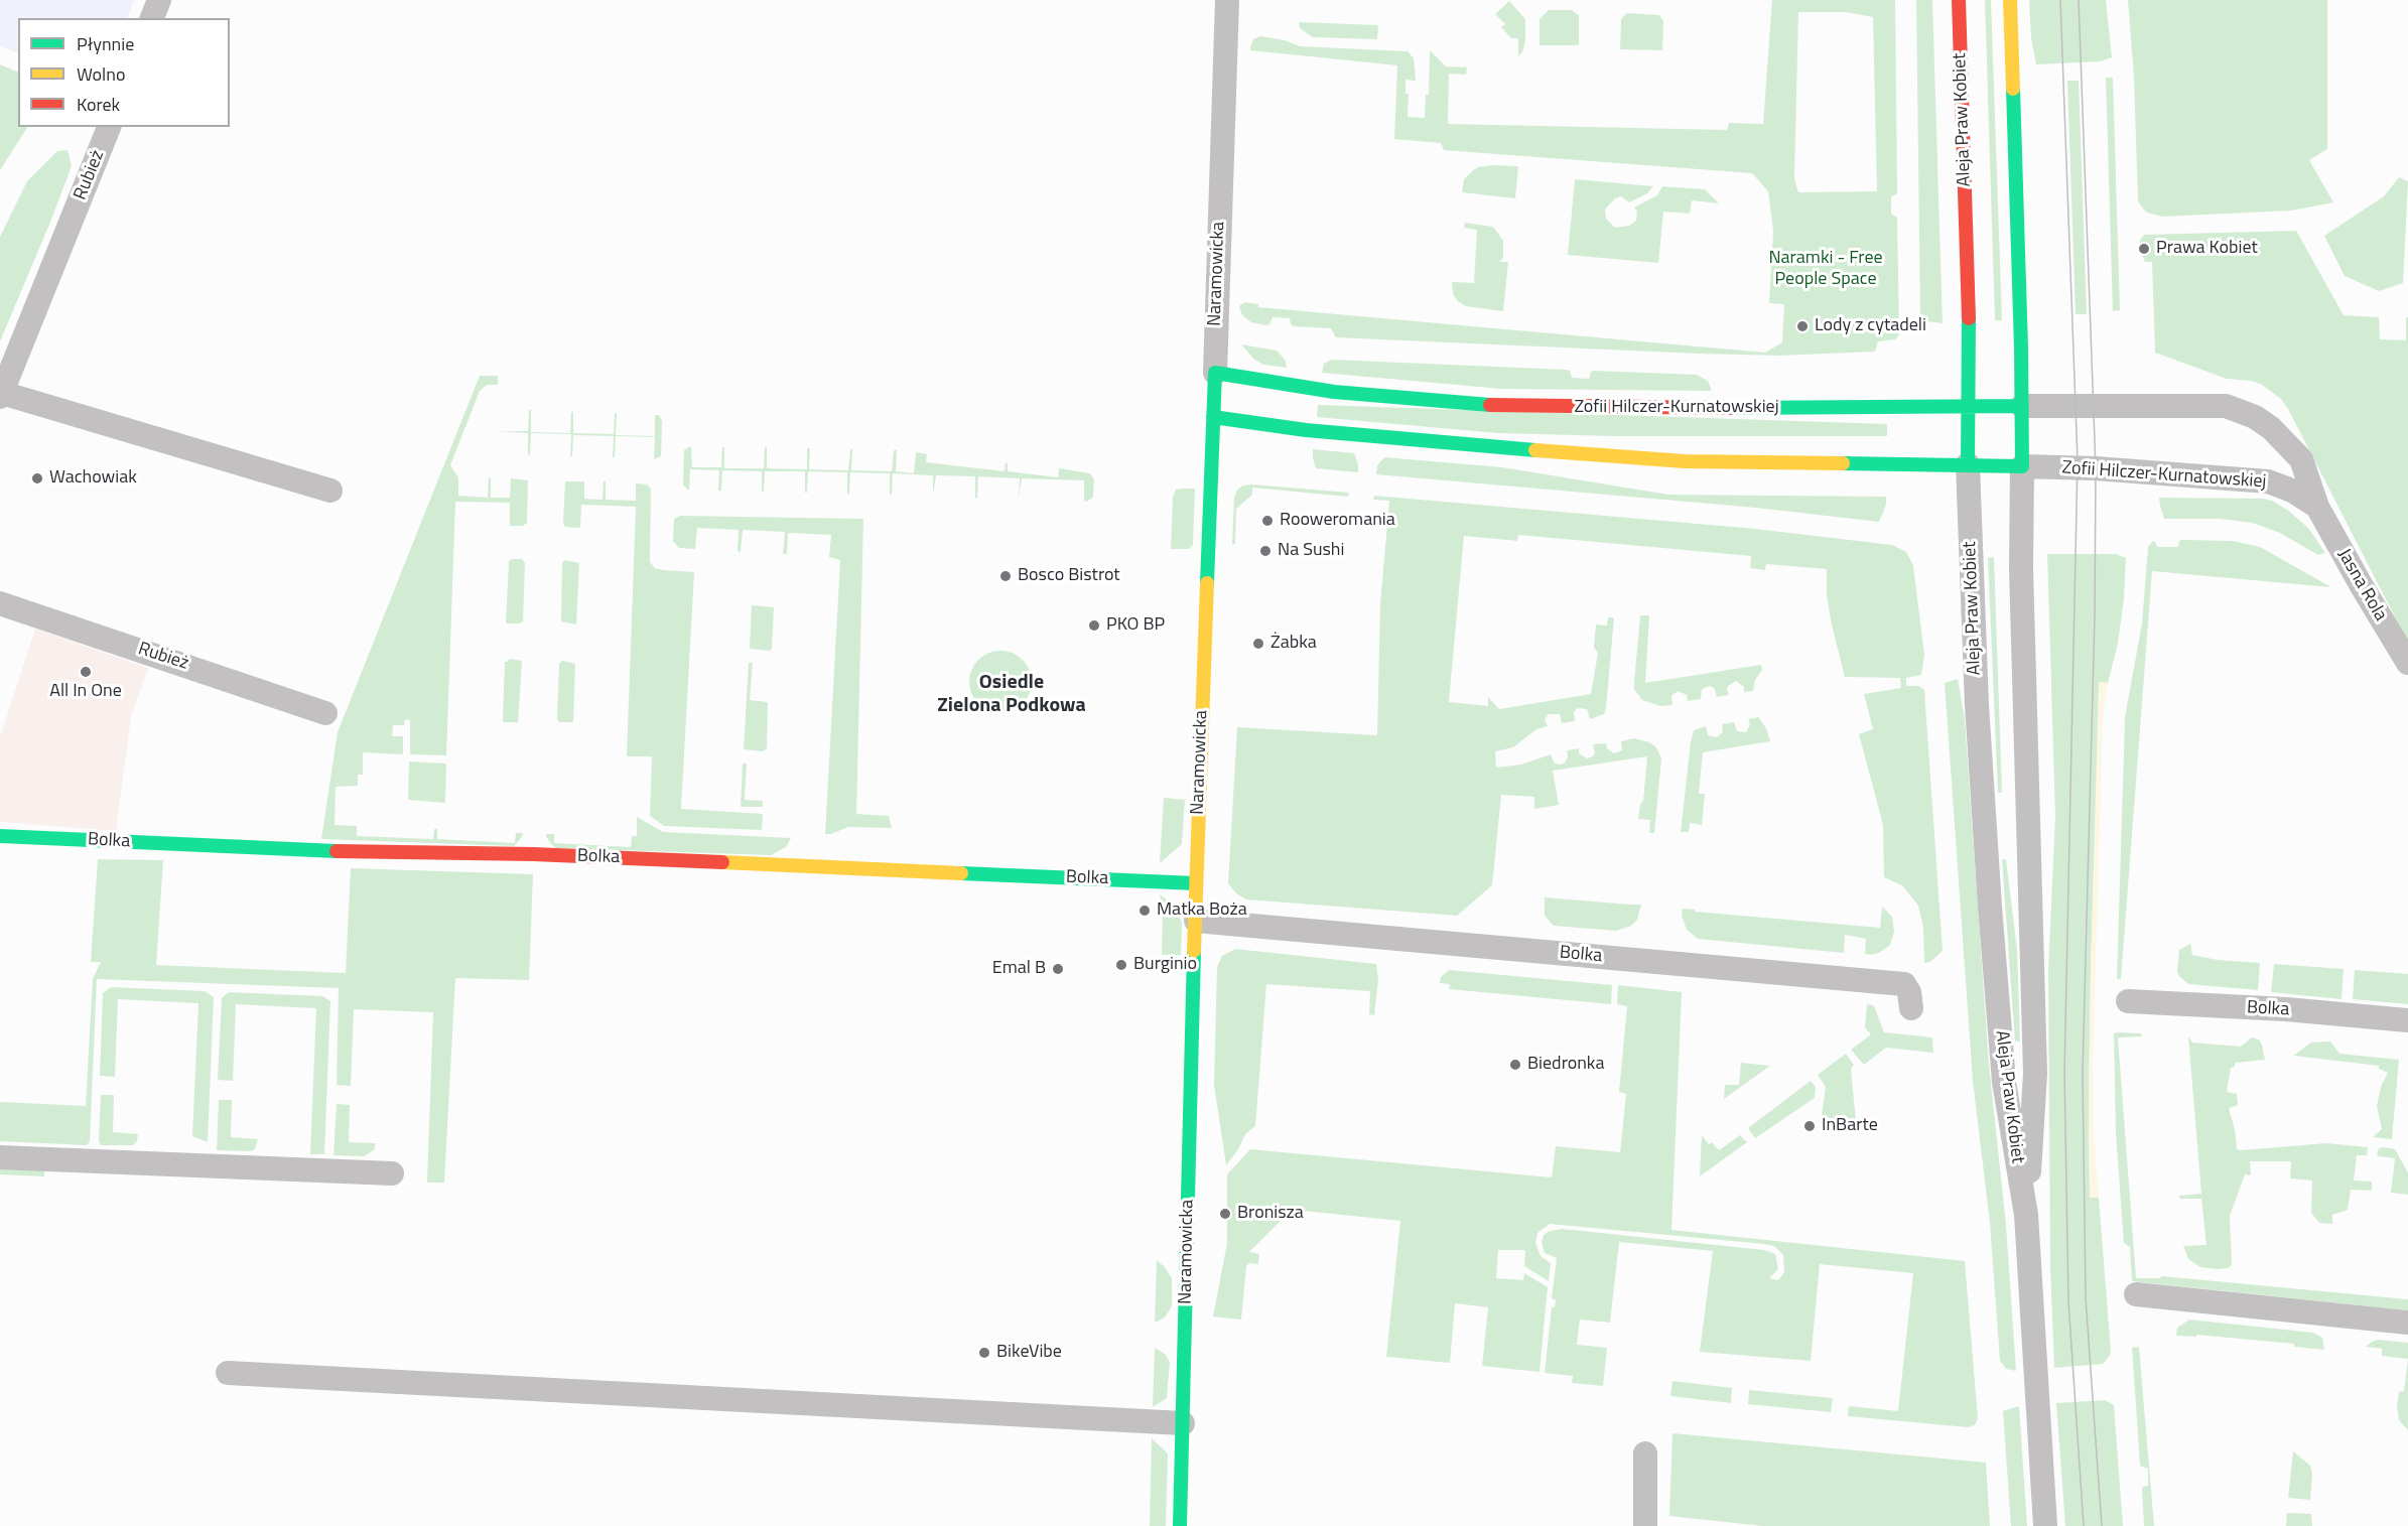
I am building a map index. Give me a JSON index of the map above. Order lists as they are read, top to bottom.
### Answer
{
  "streets": {
    "street": [
      "Aleja Praw Kobiet",
      "Rubież",
      "Naramowicka",
      "Zofii Hilczer-Kurnatowskiej",
      "Jasna Rola",
      "Bolka"
    ]
  },
  "crossings": [
    ["Aleja Praw Kobiet", "Zofii Hilczer-Kurnatowskiej"],
    ["Naramowicka", "Zofii Hilczer-Kurnatowskiej"],
    ["Naramowicka", "Bolka"],
    ["Zofii Hilczer-Kurnatowskiej", "Jasna Rola"]
  ],
  "districts": ["Osiedle Zielona Podkowa"],
  "parks": ["Naramki - Free People Space"],
  "places": [
    "Prawa Kobiet",
    "Lody z cytadeli",
    "Wachowiak",
    "Rooweromania",
    "Na Sushi",
    "Bosco Bistrot",
    "PKO BP",
    "Żabka",
    "All In One",
    "Matka Boża",
    "Burginio",
    "Emal B",
    "Biedronka",
    "InBarte",
    "Bronisza",
    "BikeVibe"
  ],
  "legend": ["Płynnie", "Wolno", "Korek"]
}
